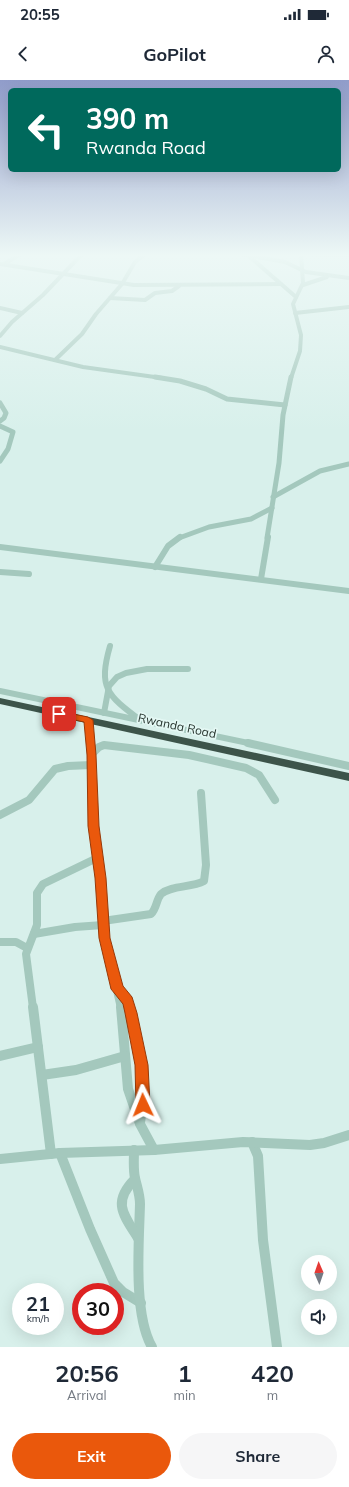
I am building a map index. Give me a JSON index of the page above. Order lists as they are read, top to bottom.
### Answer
{
  "streets": {
    "highway": ["Rwanda Road"]
  },
  "north": "top",
  "page": {
    "status": "20:55",
    "header": "GoPilot",
    "turn": ["390 m", "Rwanda Road"],
    "speed": "21 km/h",
    "limit": "30",
    "eta": [
      "20:56",
      "Arrival",
      "1",
      "min",
      "420",
      "m"
    ],
    "buttons": ["Exit", "Share"]
  }
}
